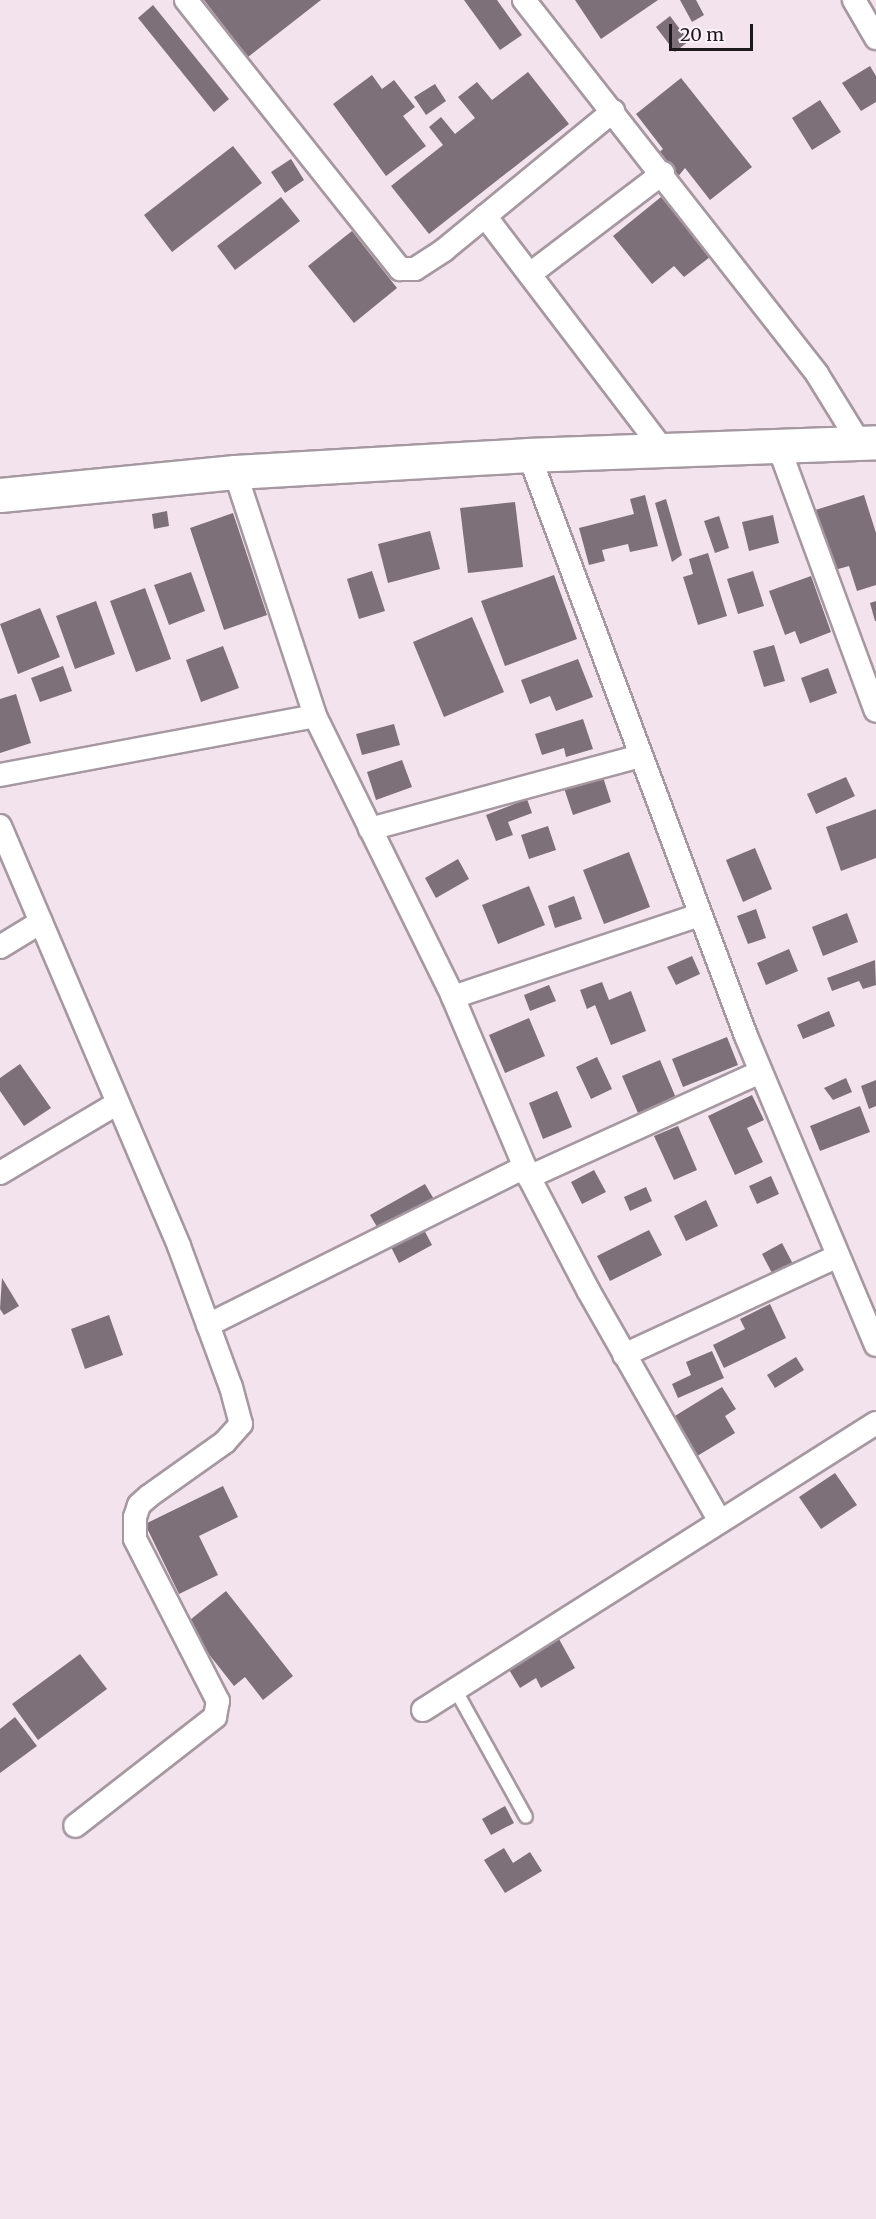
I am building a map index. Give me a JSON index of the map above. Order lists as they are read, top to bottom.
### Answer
{
  "scale_bar": "20 m"
}
